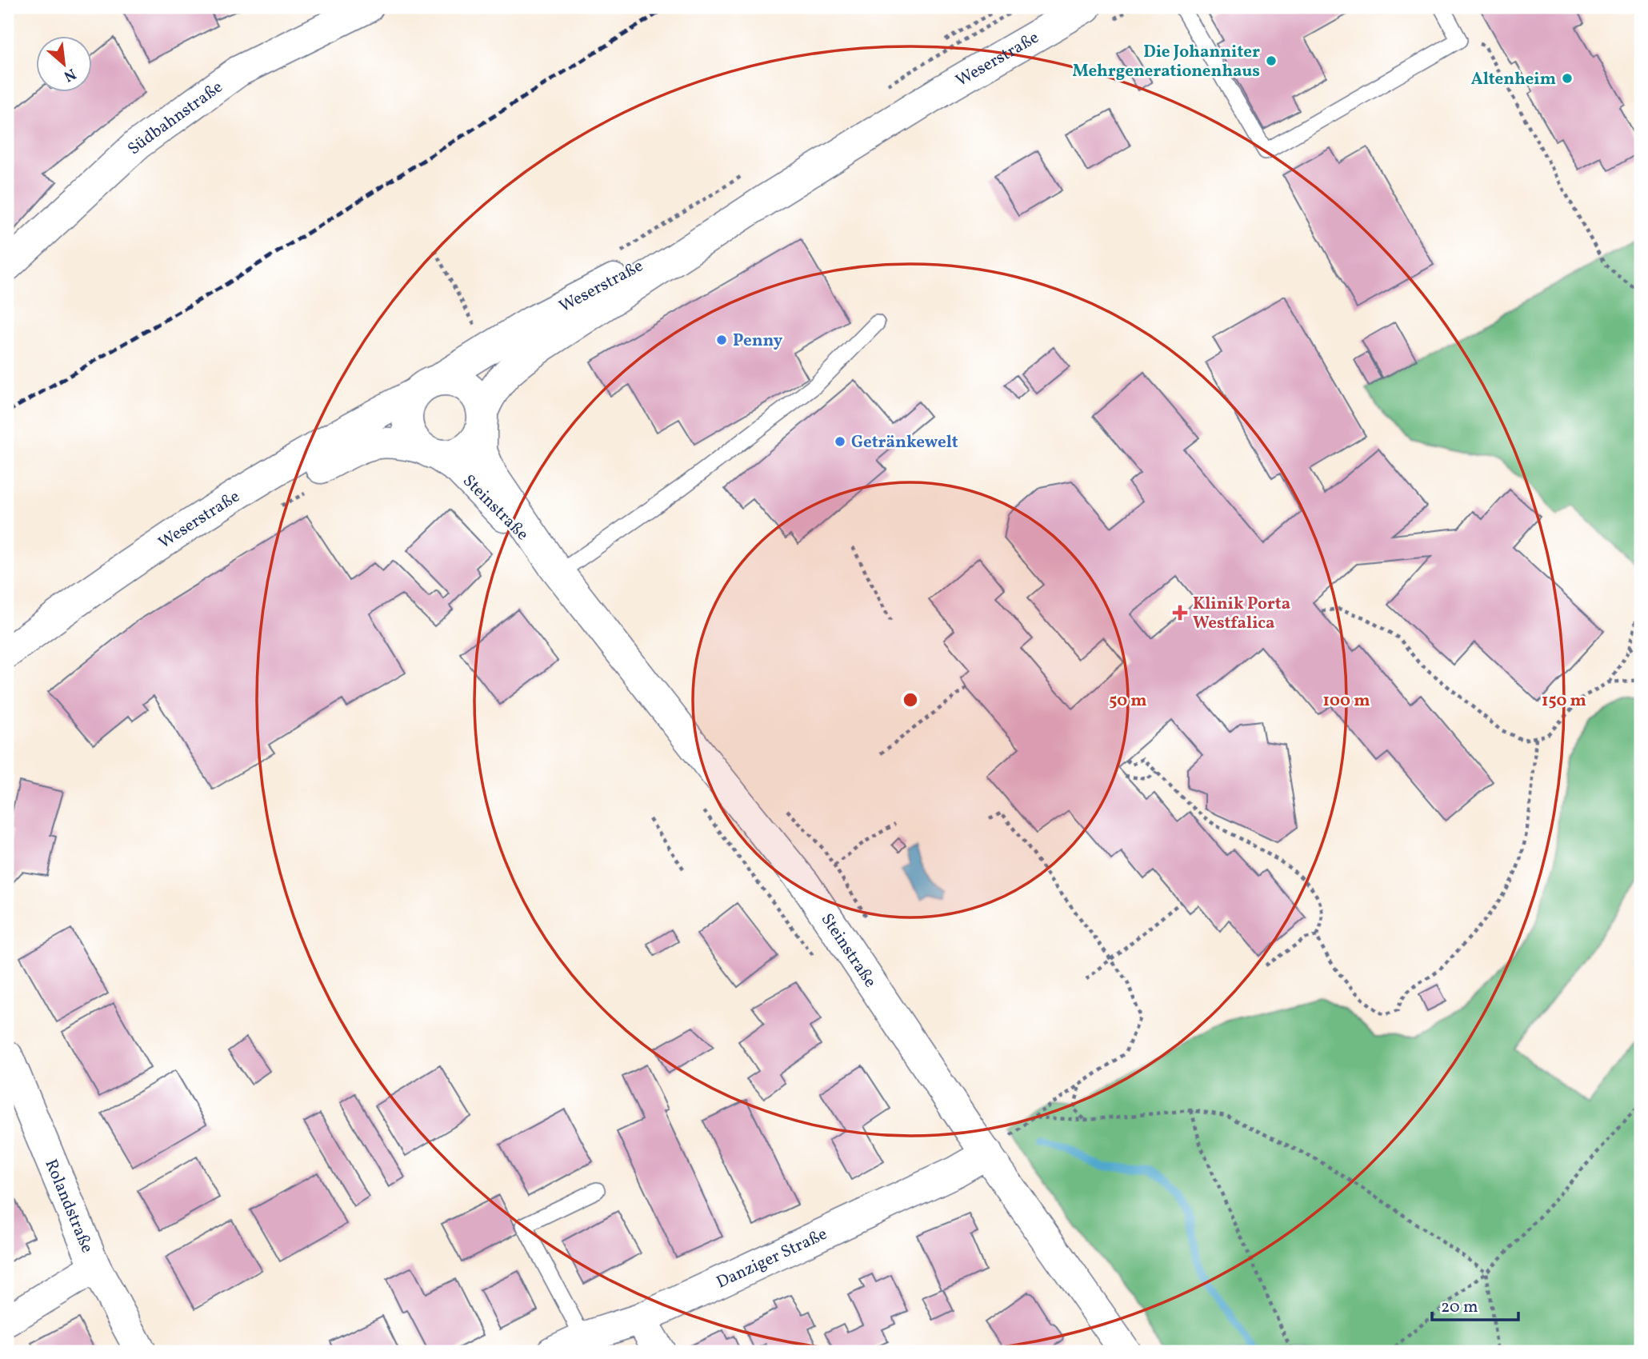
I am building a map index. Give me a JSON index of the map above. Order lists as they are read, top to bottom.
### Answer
{
  "streets": {
    "main road": [
      "Weserstraße",
      "Südbahnstraße",
      "Steinstraße",
      "Rolandstraße",
      "Danziger Straße"
    ]
  },
  "crossings": [
    ["Weserstraße", "Steinstraße"],
    ["Steinstraße", "Danziger Straße"]
  ],
  "places": {
    "other": [
      "Die Johanniter Mehrgenerationenhaus",
      "Altenheim",
      "Penny",
      "Getränkewelt"
    ],
    "health": ["Klinik Porta Westfalica"]
  },
  "scale_bar": "20 m",
  "north": "bottom right",
  "rings": ["50 m", "100 m", "150 m"]
}
